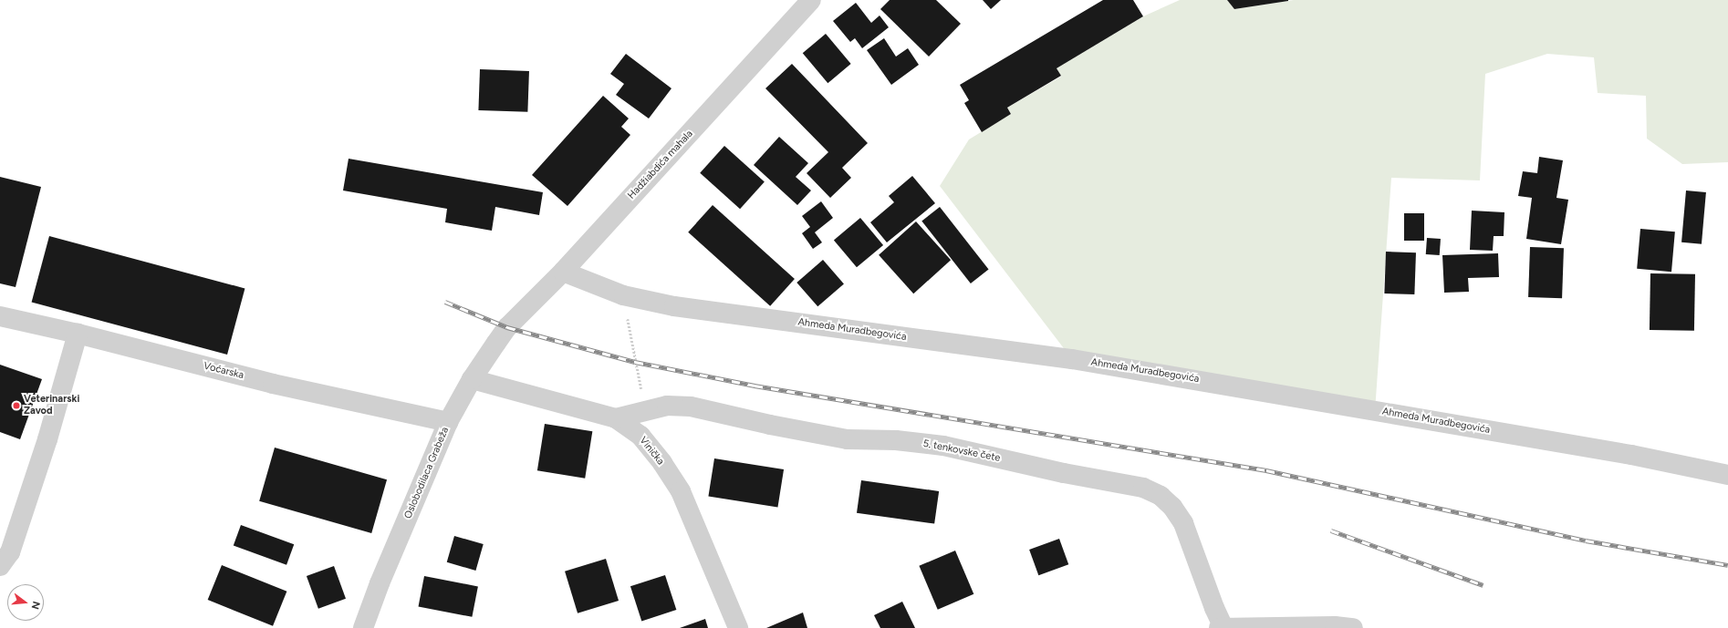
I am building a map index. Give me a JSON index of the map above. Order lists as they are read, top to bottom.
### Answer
{
  "streets": {
    "street": [
      "Hadžiabdića mahala",
      "Ahmeda Muradbegovića",
      "Voćarska",
      "Vinička",
      "5. tenkovske čete",
      "Oslobodilaca Grabeža"
    ]
  },
  "crossings": [
    ["Hadžiabdića mahala", "Ahmeda Muradbegovića"],
    ["Hadžiabdića mahala", "Oslobodilaca Grabeža"],
    ["Voćarska", "Oslobodilaca Grabeža"],
    ["Vinička", "5. tenkovske čete"],
    ["Vinička", "Oslobodilaca Grabeža"]
  ],
  "places": ["Veterinarski Zavod"],
  "north": "right"
}
